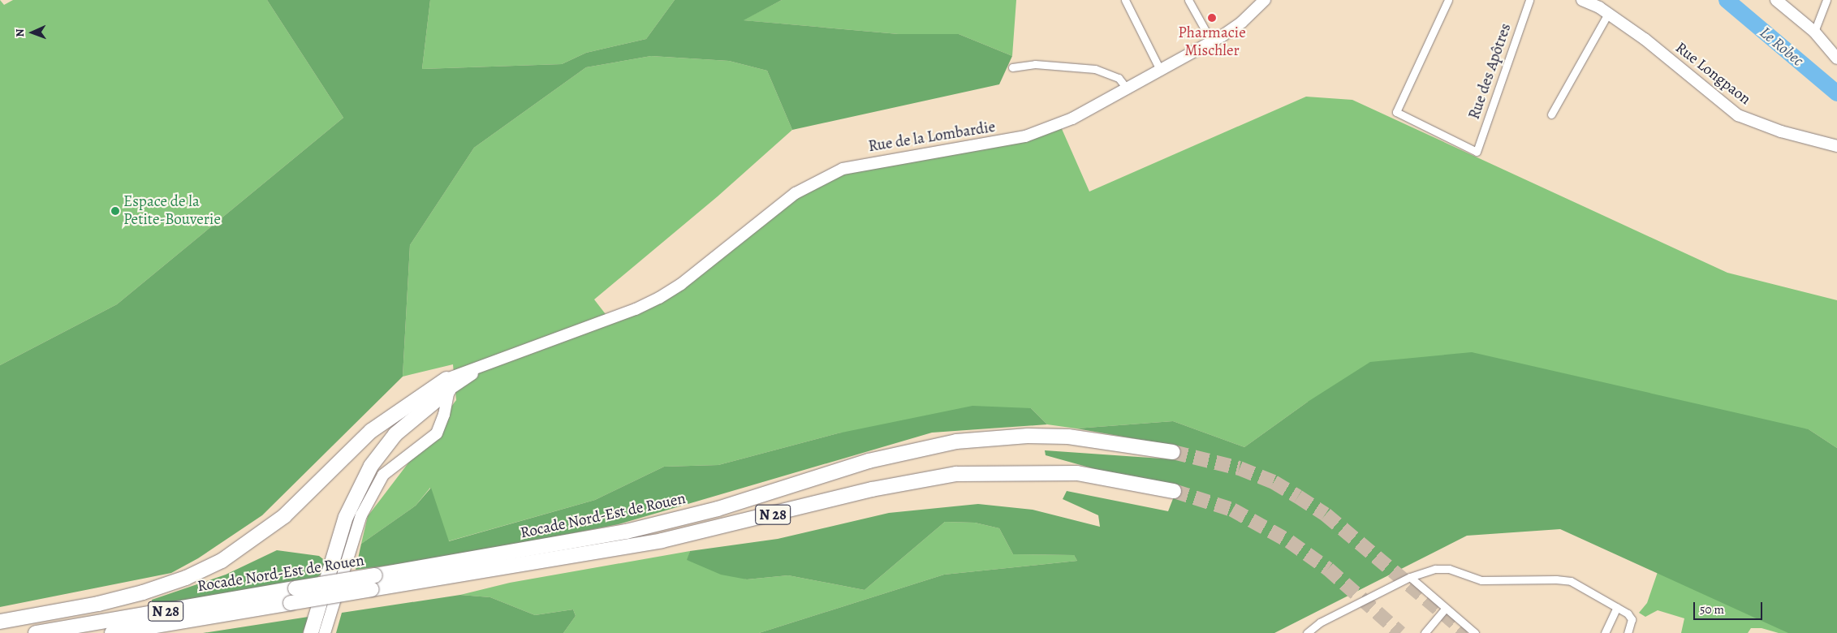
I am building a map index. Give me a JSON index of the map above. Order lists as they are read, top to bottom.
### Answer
{
  "streets": {
    "highway": ["N 28", "Rocade Nord-Est de Rouen"],
    "main road": ["Rue Longpaon", "Rue de la Lombardie"],
    "street": ["Rue des Apôtres"]
  },
  "water": ["Le Robec"],
  "places": ["Pharmacie Mischler", "Espace de la Petite-Bouverie"],
  "scale_bar": "50 m",
  "north": "left"
}
